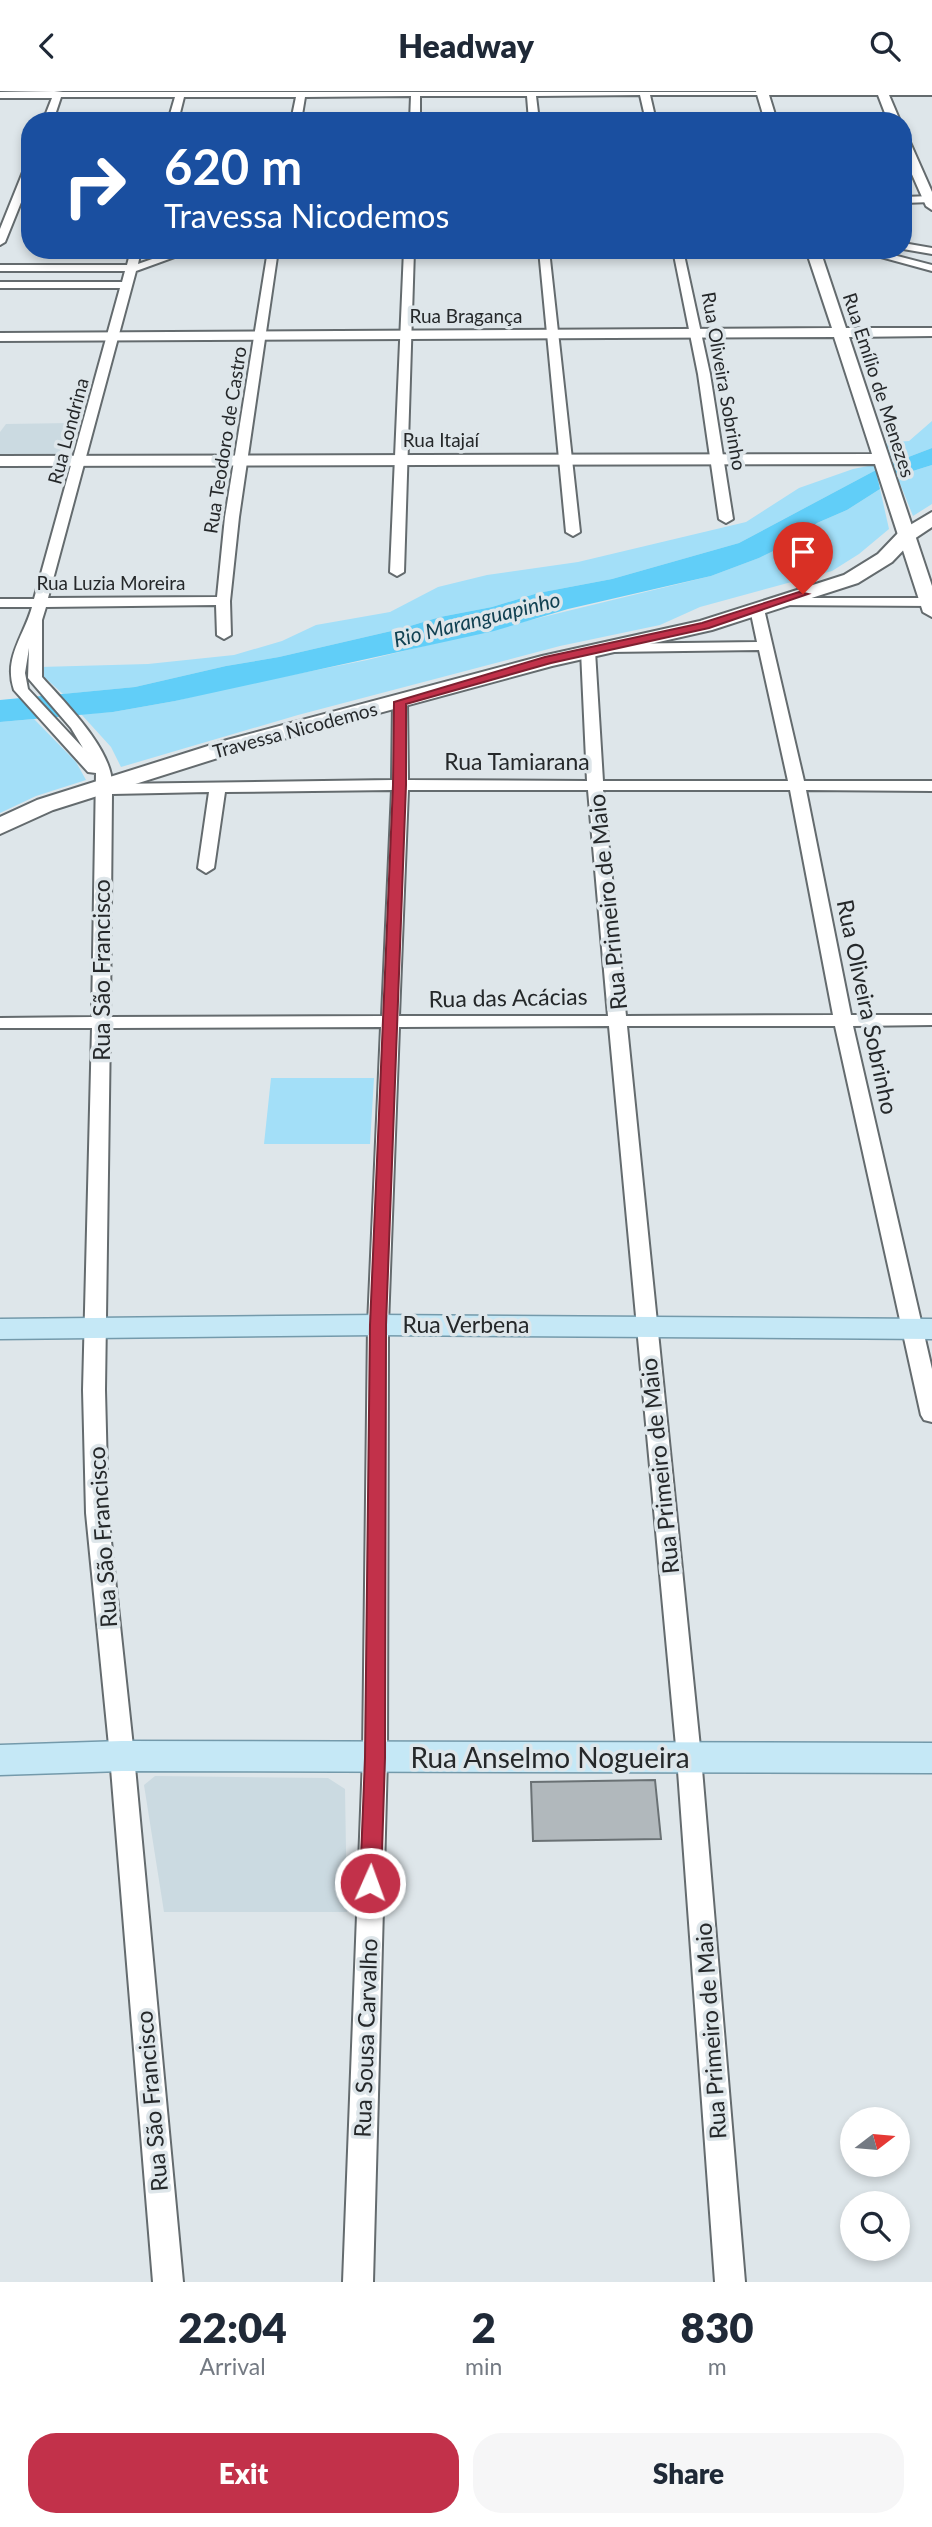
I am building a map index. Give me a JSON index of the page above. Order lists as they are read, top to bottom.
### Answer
{
  "streets": {
    "main road": ["Travessa Nicodemos", "Rua Verbena", "Rua Anselmo Nogueira"],
    "street": [
      "Rua Bragança",
      "Rua Oliveira Sobrinho",
      "Rua Emílio de Menezes",
      "Rua Londrina",
      "Rua Teodoro de Castro",
      "Rua Itajaí",
      "Rua Luzia Moreira",
      "Rua Tamiarana",
      "Rua Primeiro de Maio",
      "Rua São Francisco",
      "Rua das Acácias",
      "Rua Sousa Carvalho"
    ]
  },
  "crossings": [
    ["Rua Bragança", "Rua Oliveira Sobrinho"],
    ["Rua Bragança", "Rua Emílio de Menezes"],
    ["Rua Bragança", "Rua Londrina"],
    ["Rua Bragança", "Rua Teodoro de Castro"],
    ["Rua Oliveira Sobrinho", "Rua Itajaí"],
    ["Rua Oliveira Sobrinho", "Travessa Nicodemos"],
    ["Rua Oliveira Sobrinho", "Rua Tamiarana"],
    ["Rua Oliveira Sobrinho", "Rua das Acácias"],
    ["Rua Oliveira Sobrinho", "Rua Verbena"],
    ["Rua Emílio de Menezes", "Rua Itajaí"],
    ["Rua Emílio de Menezes", "Travessa Nicodemos"],
    ["Rua Londrina", "Rua Itajaí"],
    ["Rua Londrina", "Rua Luzia Moreira"],
    ["Rua Teodoro de Castro", "Rua Itajaí"],
    ["Rua Teodoro de Castro", "Rua Luzia Moreira"],
    ["Travessa Nicodemos", "Rua Tamiarana"],
    ["Travessa Nicodemos", "Rua Primeiro de Maio"],
    ["Travessa Nicodemos", "Rua São Francisco"],
    ["Travessa Nicodemos", "Rua Sousa Carvalho"],
    ["Rua Tamiarana", "Rua Primeiro de Maio"],
    ["Rua Tamiarana", "Rua São Francisco"],
    ["Rua Tamiarana", "Rua Sousa Carvalho"],
    ["Rua Primeiro de Maio", "Rua das Acácias"],
    ["Rua Primeiro de Maio", "Rua Verbena"],
    ["Rua Primeiro de Maio", "Rua Anselmo Nogueira"],
    ["Rua São Francisco", "Rua das Acácias"],
    ["Rua São Francisco", "Rua Verbena"],
    ["Rua São Francisco", "Rua Anselmo Nogueira"],
    ["Rua das Acácias", "Rua Sousa Carvalho"],
    ["Rua Verbena", "Rua Sousa Carvalho"],
    ["Rua Anselmo Nogueira", "Rua Sousa Carvalho"]
  ],
  "water": ["Rio Maranguapinho"],
  "north": "right",
  "page": {
    "header": "Headway",
    "turn": ["620 m", "Travessa Nicodemos"],
    "eta": [
      "22:04",
      "Arrival",
      "2",
      "min",
      "830",
      "m"
    ],
    "buttons": ["Exit", "Share"]
  }
}
